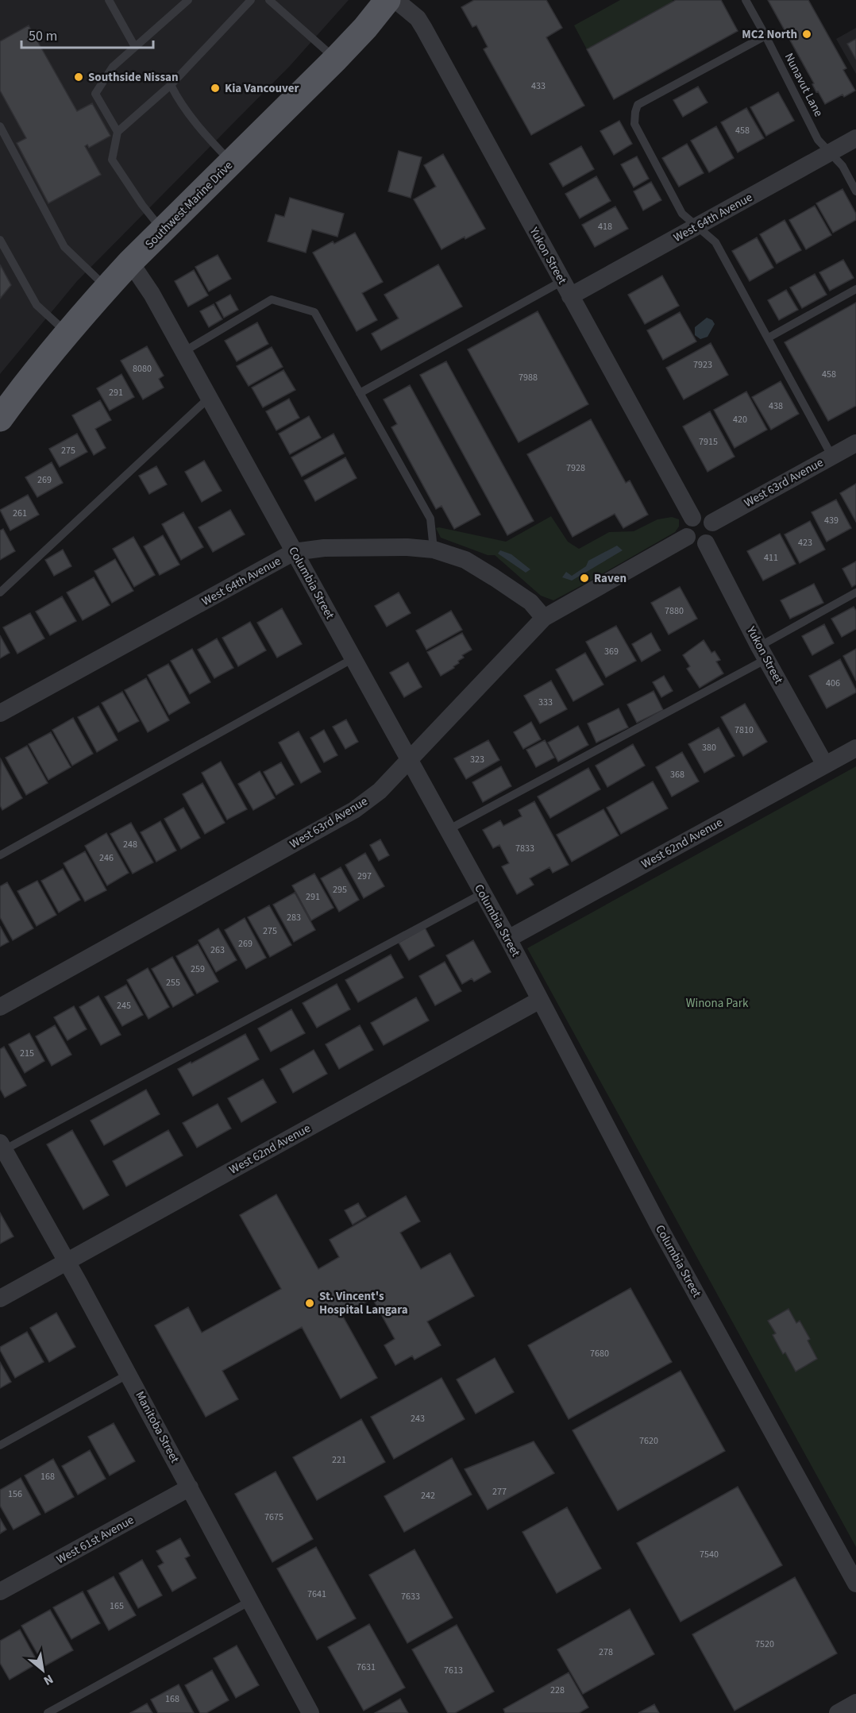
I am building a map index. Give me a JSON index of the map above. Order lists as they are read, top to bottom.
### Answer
{
  "streets": {
    "main road": ["Southwest Marine Drive"],
    "street": [
      "West 64th Avenue",
      "Yukon Street",
      "West 63rd Avenue",
      "Columbia Street",
      "West 62nd Avenue",
      "Manitoba Street",
      "West 61st Avenue"
    ],
    "lane": ["Nunavut Lane"]
  },
  "crossings": [
    ["Nunavut Lane", "West 64th Avenue"],
    ["Southwest Marine Drive", "Columbia Street"],
    ["West 64th Avenue", "Yukon Street"],
    ["West 64th Avenue", "West 63rd Avenue"],
    ["West 64th Avenue", "Columbia Street"],
    ["Yukon Street", "West 63rd Avenue"],
    ["Yukon Street", "West 62nd Avenue"],
    ["West 63rd Avenue", "Columbia Street"],
    ["Columbia Street", "West 62nd Avenue"],
    ["West 62nd Avenue", "Manitoba Street"],
    ["Manitoba Street", "West 61st Avenue"]
  ],
  "parks": ["Winona Park"],
  "places": [
    "MC2 North",
    "Southside Nissan",
    "Kia Vancouver",
    "Raven",
    "St. Vincent's Hospital Langara"
  ],
  "house_numbers": [
    "433",
    "458",
    "418",
    "7923",
    "8080",
    "458",
    "7988",
    "291",
    "438",
    "420",
    "7915",
    "275",
    "7928",
    "269",
    "261",
    "439",
    "423",
    "411",
    "7880",
    "369",
    "406",
    "333",
    "7810",
    "380",
    "323",
    "368",
    "248",
    "7833",
    "246",
    "297",
    "295",
    "291",
    "283",
    "275",
    "269",
    "263",
    "259",
    "255",
    "245",
    "215",
    "7680",
    "243",
    "7620",
    "221",
    "168",
    "277",
    "156",
    "242",
    "7675",
    "7540",
    "7641",
    "7633",
    "165",
    "7520",
    "278",
    "7631",
    "7613",
    "228",
    "168"
  ],
  "scale_bar": "50 m",
  "north": "bottom right"
}
